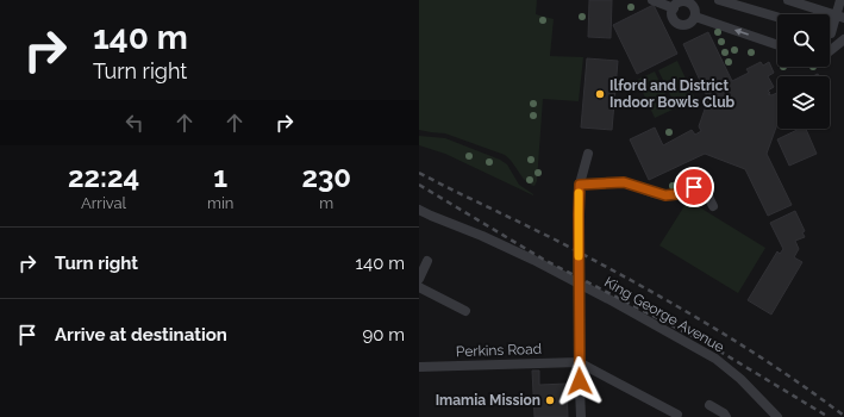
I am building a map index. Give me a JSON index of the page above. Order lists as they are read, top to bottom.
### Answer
{
  "streets": {
    "street": ["King George Avenue", "Perkins Road"]
  },
  "places": ["Ilford and District Indoor Bowls Club", "Imamia Mission"],
  "page": {
    "turn": ["140 m", "Turn right"],
    "eta": [
      "22:24",
      "Arrival",
      "1",
      "min",
      "230",
      "m"
    ],
    "list": [
      {
        "name": "Turn right",
        "value": "140 m"
      },
      {
        "name": "Arrive at destination",
        "value": "90 m"
      }
    ]
  }
}
